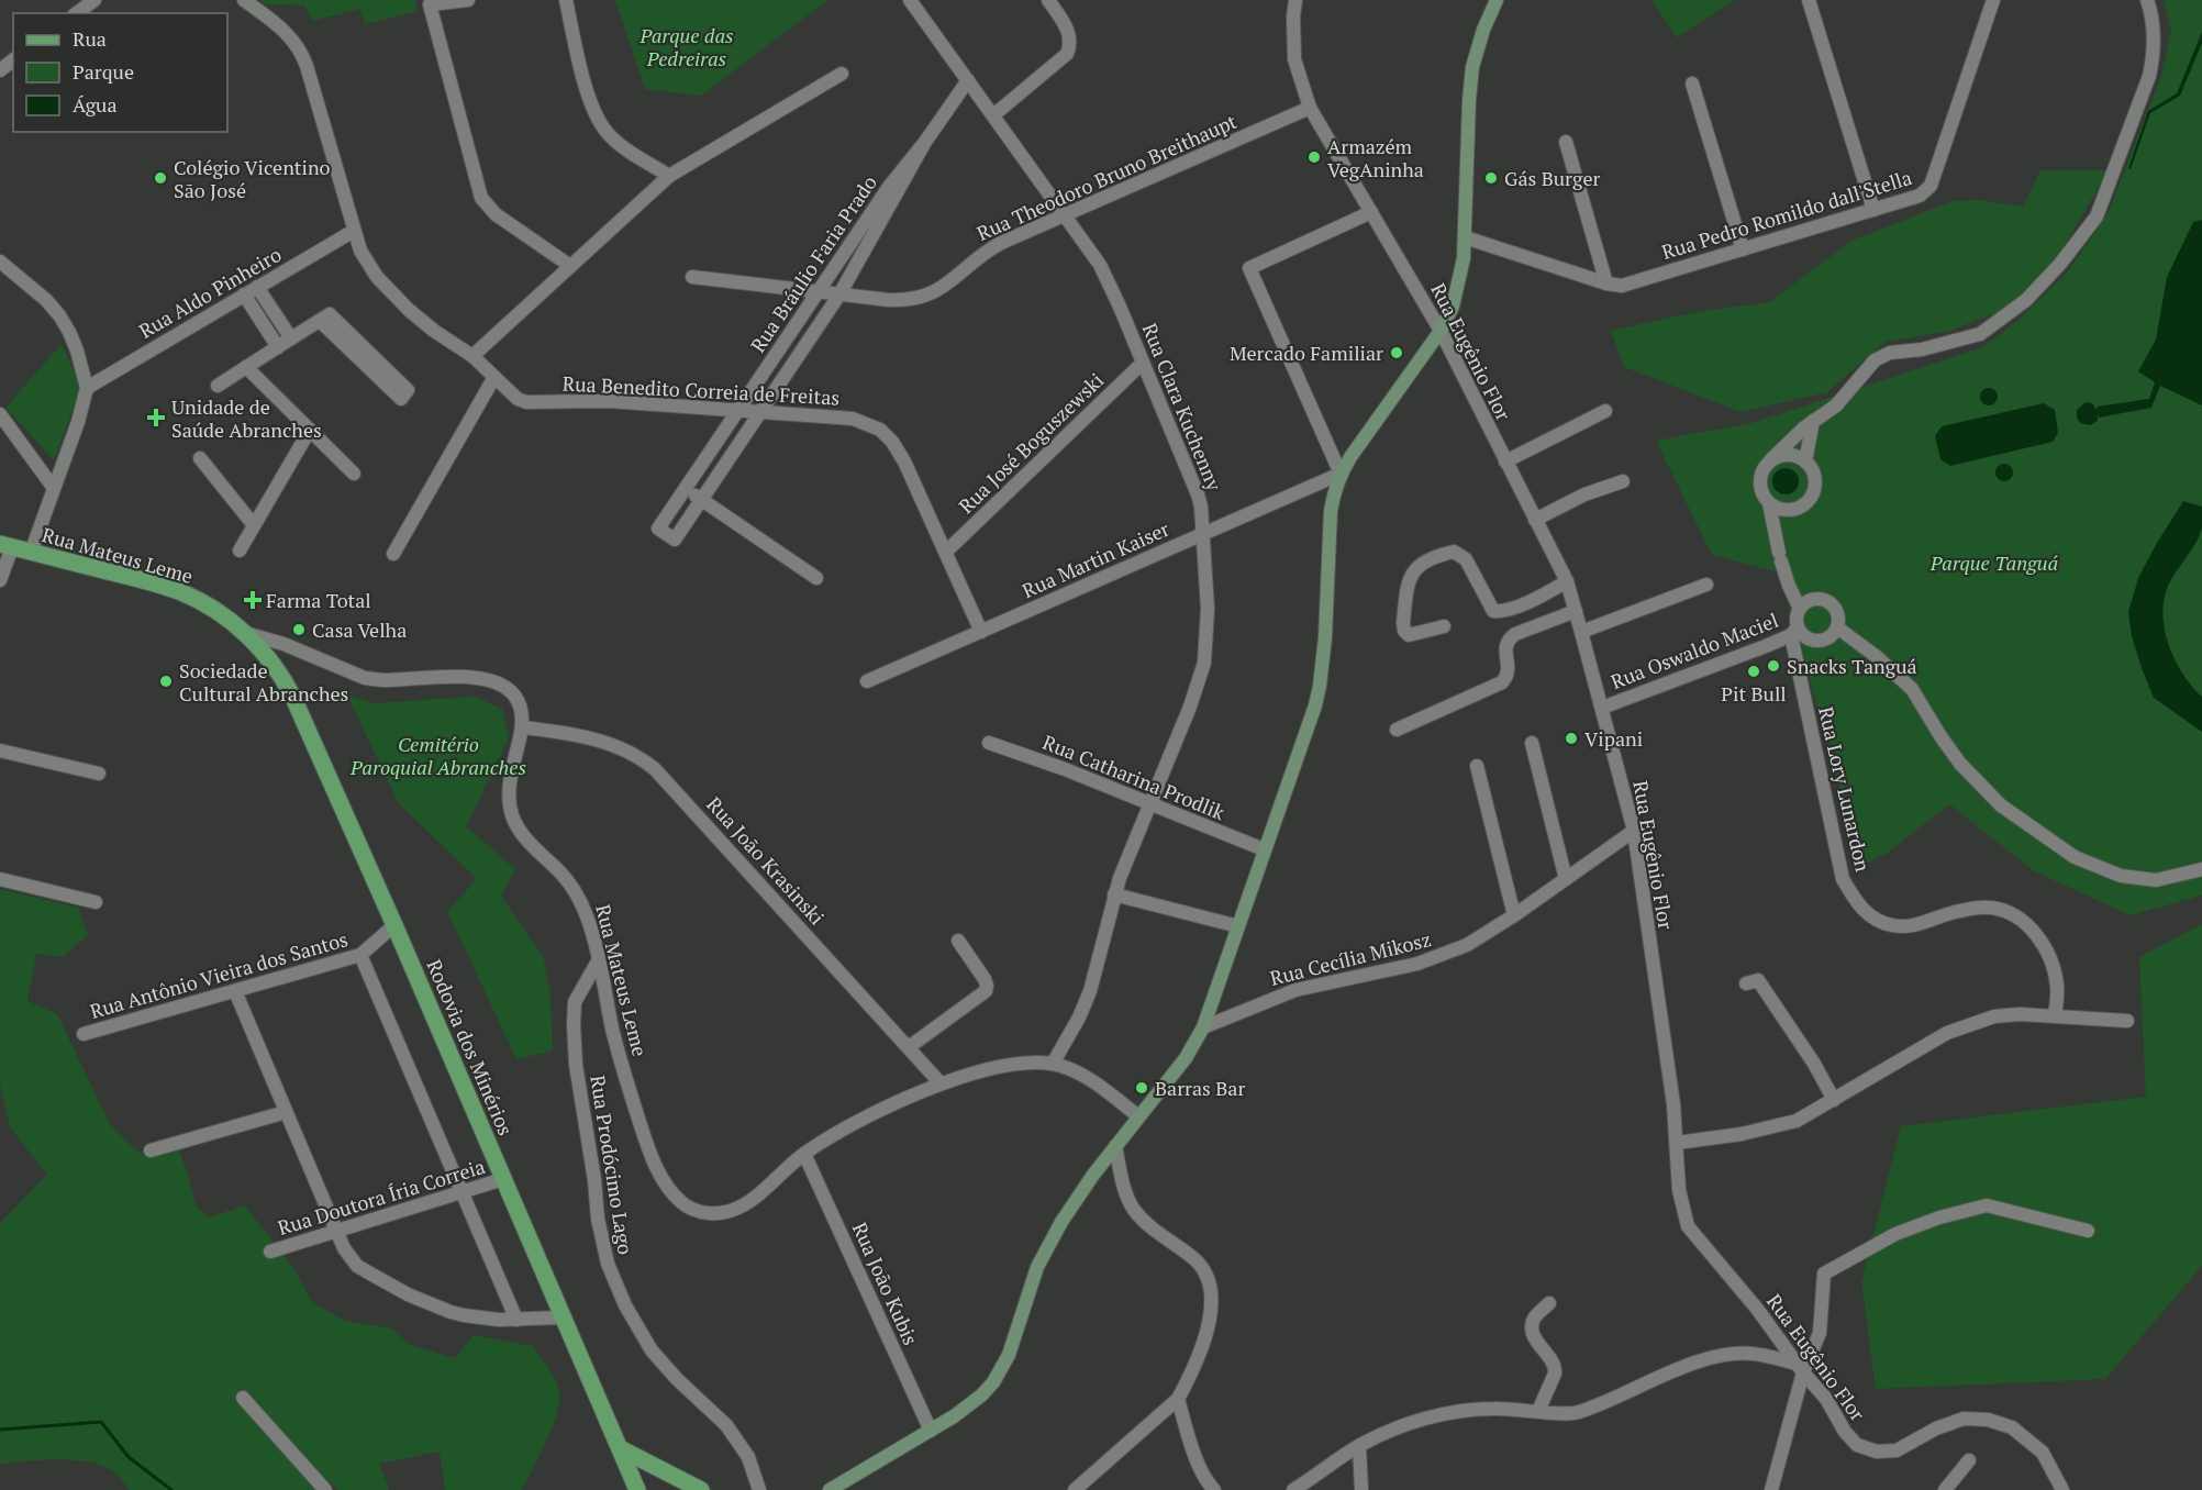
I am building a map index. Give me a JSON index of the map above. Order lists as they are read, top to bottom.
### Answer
{
  "streets": {
    "main road": ["Rua Mateus Leme", "Rodovia dos Minérios"],
    "street": [
      "Rua Theodoro Bruno Breithaupt",
      "Rua Pedro Romildo dall'Stella",
      "Rua Bráulio Faria Prado",
      "Rua Aldo Pinheiro",
      "Rua Eugênio Flor",
      "Rua Benedito Correia de Freitas",
      "Rua Clara Kuchenny",
      "Rua José Boguszewski",
      "Rua Martin Kaiser",
      "Rua Oswaldo Maciel",
      "Rua Catharina Prodlik",
      "Rua Lory Lunardon",
      "Rua João Krasinski",
      "Rua Cecília Mikosz",
      "Rua Antônio Vieira dos Santos",
      "Rua Prodócimo Lago",
      "Rua Doutora Íria Correia",
      "Rua João Kubis"
    ]
  },
  "crossings": [
    ["Rua Theodoro Bruno Breithaupt", "Rua Bráulio Faria Prado"],
    ["Rua Theodoro Bruno Breithaupt", "Rua Eugênio Flor"],
    ["Rua Theodoro Bruno Breithaupt", "Rua Clara Kuchenny"],
    ["Rua Bráulio Faria Prado", "Rua Benedito Correia de Freitas"],
    ["Rua Bráulio Faria Prado", "Rua Clara Kuchenny"],
    ["Rua Aldo Pinheiro", "Rua Benedito Correia de Freitas"],
    ["Rua Eugênio Flor", "Rua Oswaldo Maciel"],
    ["Rua Eugênio Flor", "Rua Cecília Mikosz"],
    ["Rua Benedito Correia de Freitas", "Rua José Boguszewski"],
    ["Rua Benedito Correia de Freitas", "Rua Martin Kaiser"],
    ["Rua Clara Kuchenny", "Rua José Boguszewski"],
    ["Rua Clara Kuchenny", "Rua Mateus Leme"],
    ["Rua Clara Kuchenny", "Rua Martin Kaiser"],
    ["Rua Clara Kuchenny", "Rua Catharina Prodlik"],
    ["Rua Mateus Leme", "Rua João Krasinski"],
    ["Rua Mateus Leme", "Rodovia dos Minérios"],
    ["Rua Mateus Leme", "Rua Prodócimo Lago"],
    ["Rua Mateus Leme", "Rua João Kubis"],
    ["Rua Oswaldo Maciel", "Rua Lory Lunardon"],
    ["Rua Antônio Vieira dos Santos", "Rodovia dos Minérios"],
    ["Rodovia dos Minérios", "Rua Doutora Íria Correia"]
  ],
  "parks": ["Parque das Pedreiras", "Parque Tanguá", "Cemitério Paroquial Abranches"],
  "places": {
    "other": [
      "Armazém VegAninha",
      "Colégio Vicentino São José",
      "Gás Burger",
      "Mercado Familiar",
      "Casa Velha",
      "Snacks Tanguá",
      "Pit Bull",
      "Sociedade Cultural Abranches",
      "Vipani",
      "Barras Bar"
    ],
    "health": ["Unidade de Saúde Abranches", "Farma Total"]
  },
  "legend": ["Rua", "Parque", "Água"]
}
